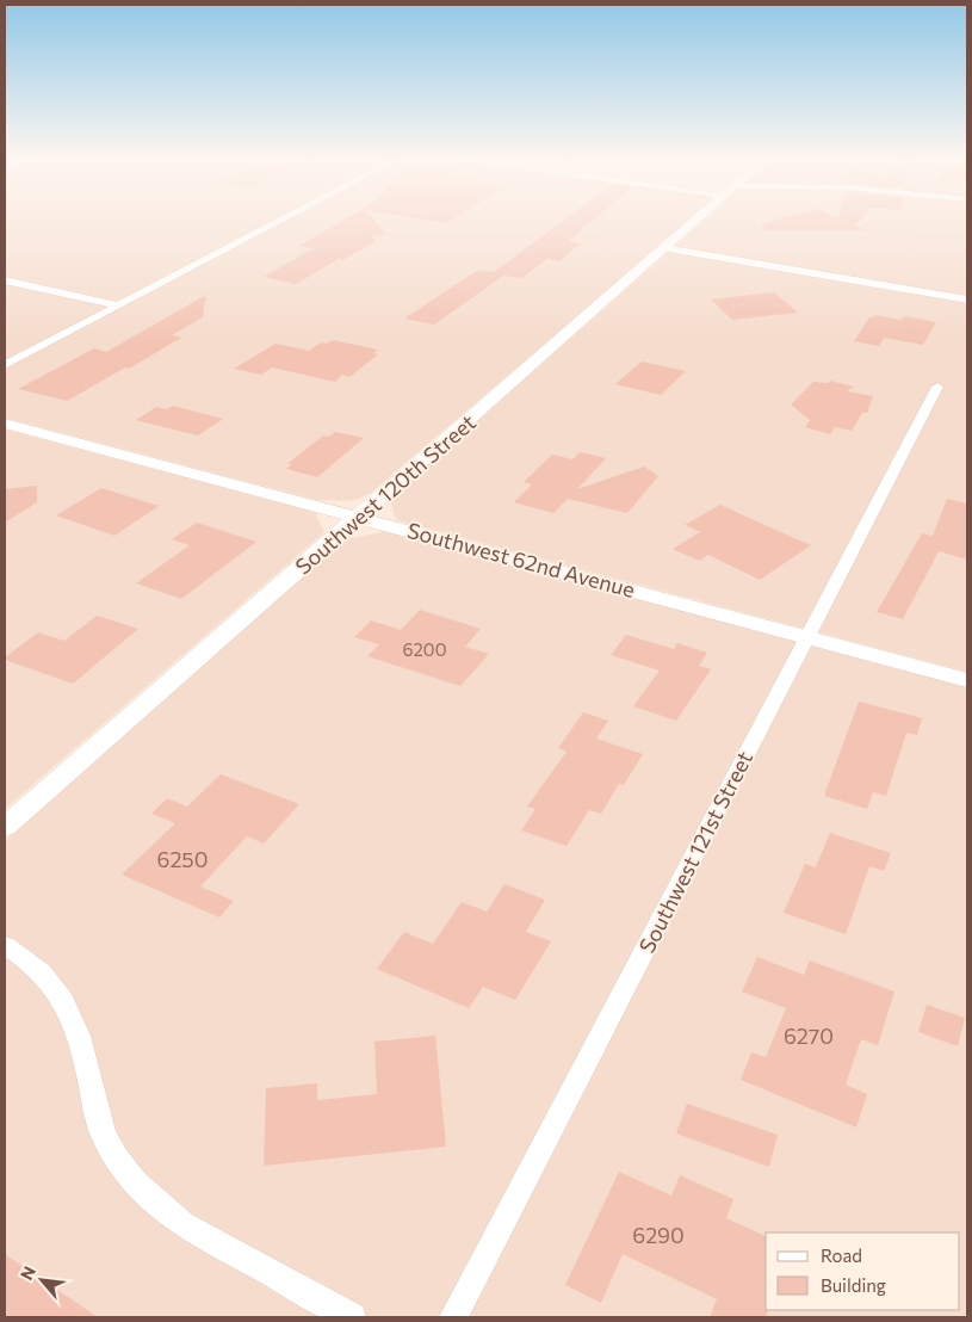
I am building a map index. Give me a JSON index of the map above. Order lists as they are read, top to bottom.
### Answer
{
  "streets": {
    "street": ["Southwest 120th Street", "Southwest 62nd Avenue", "Southwest 121st Street"]
  },
  "crossings": [
    ["Southwest 120th Street", "Southwest 62nd Avenue"],
    ["Southwest 62nd Avenue", "Southwest 121st Street"]
  ],
  "house_numbers": [
    "6200",
    "6250",
    "6270",
    "6290"
  ],
  "legend": ["Road", "Building"],
  "north": "top left"
}
